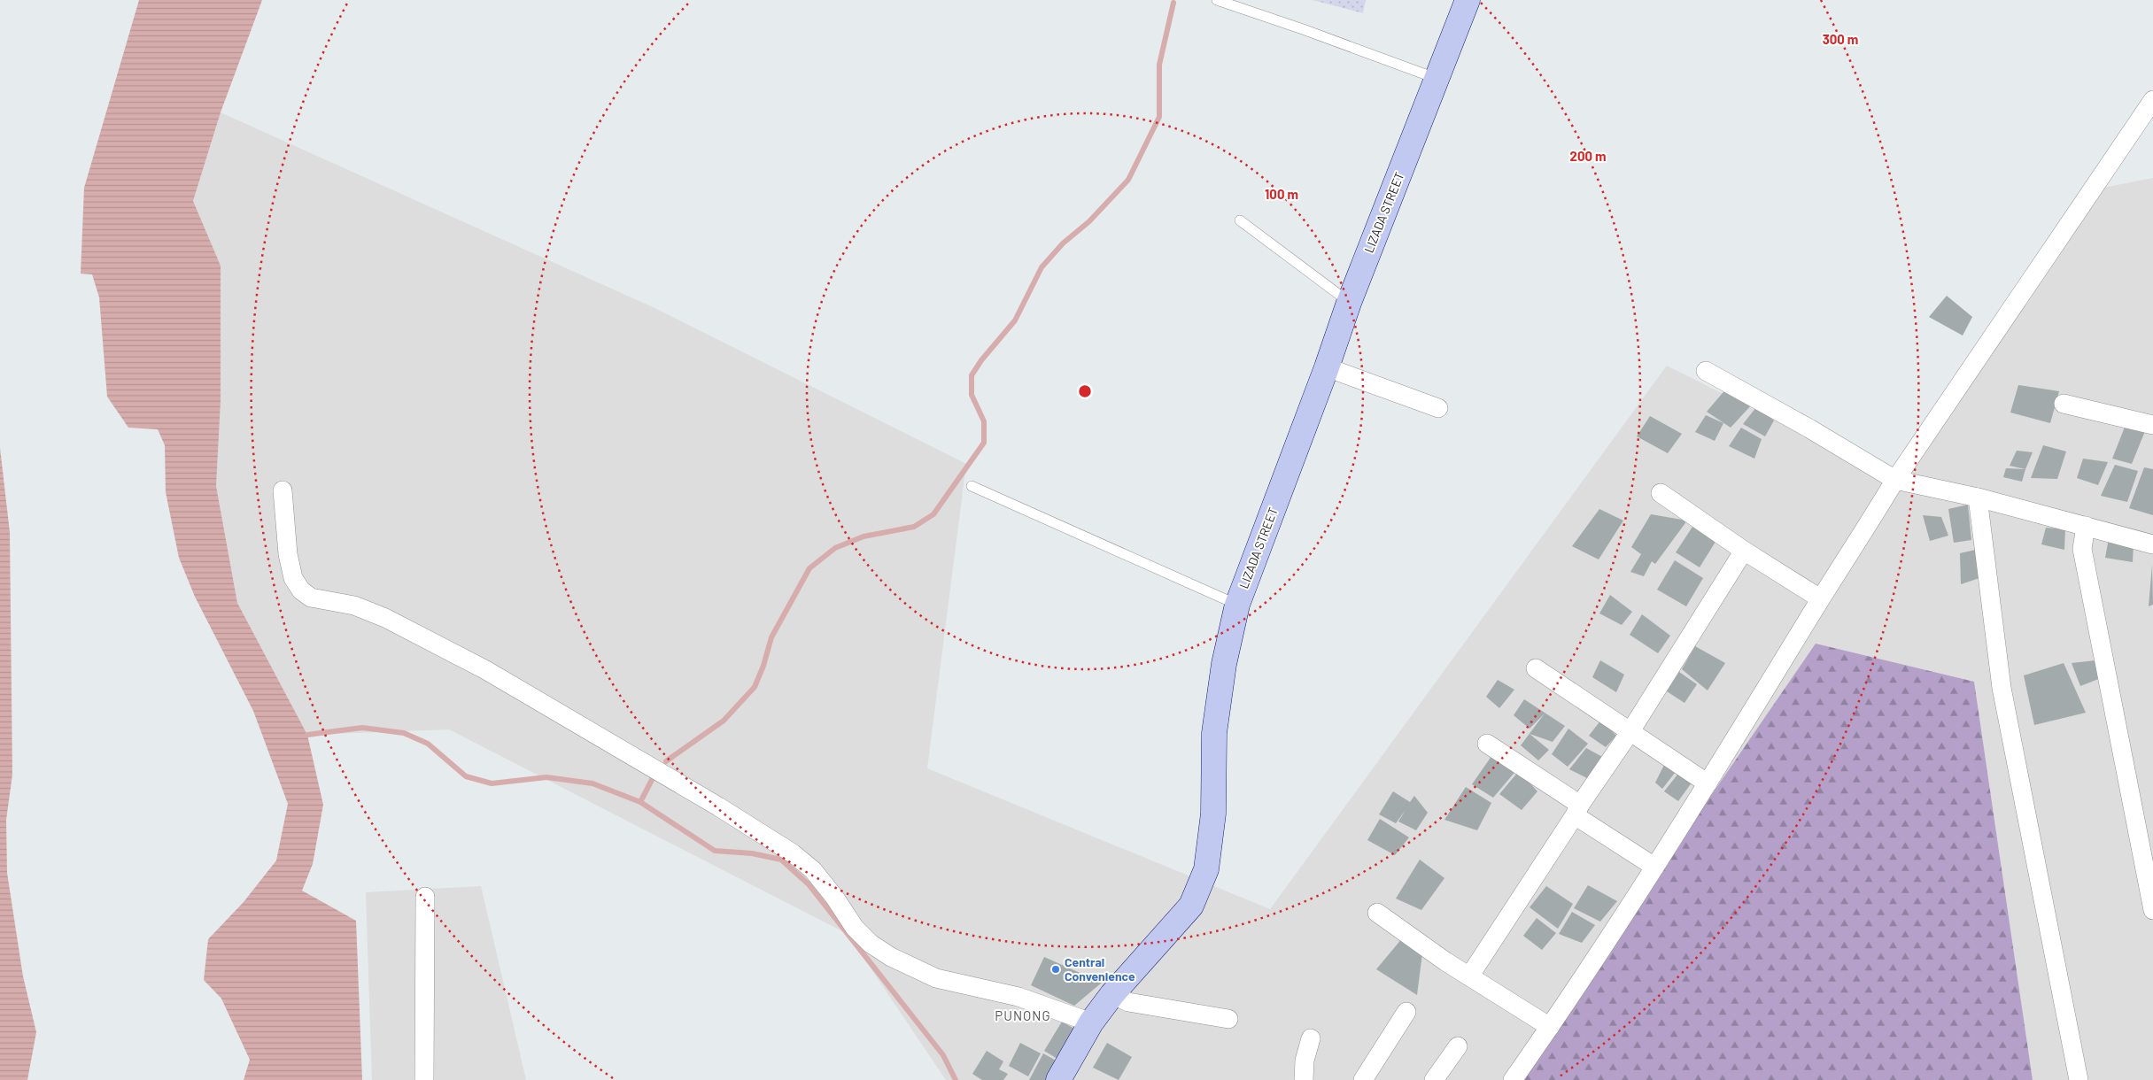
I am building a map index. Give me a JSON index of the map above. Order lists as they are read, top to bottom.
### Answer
{
  "streets": {
    "street": ["LIZADA STREET"]
  },
  "districts": ["PUNONG"],
  "places": ["Central Convenience"],
  "rings": ["300 m", "200 m", "100 m"]
}
